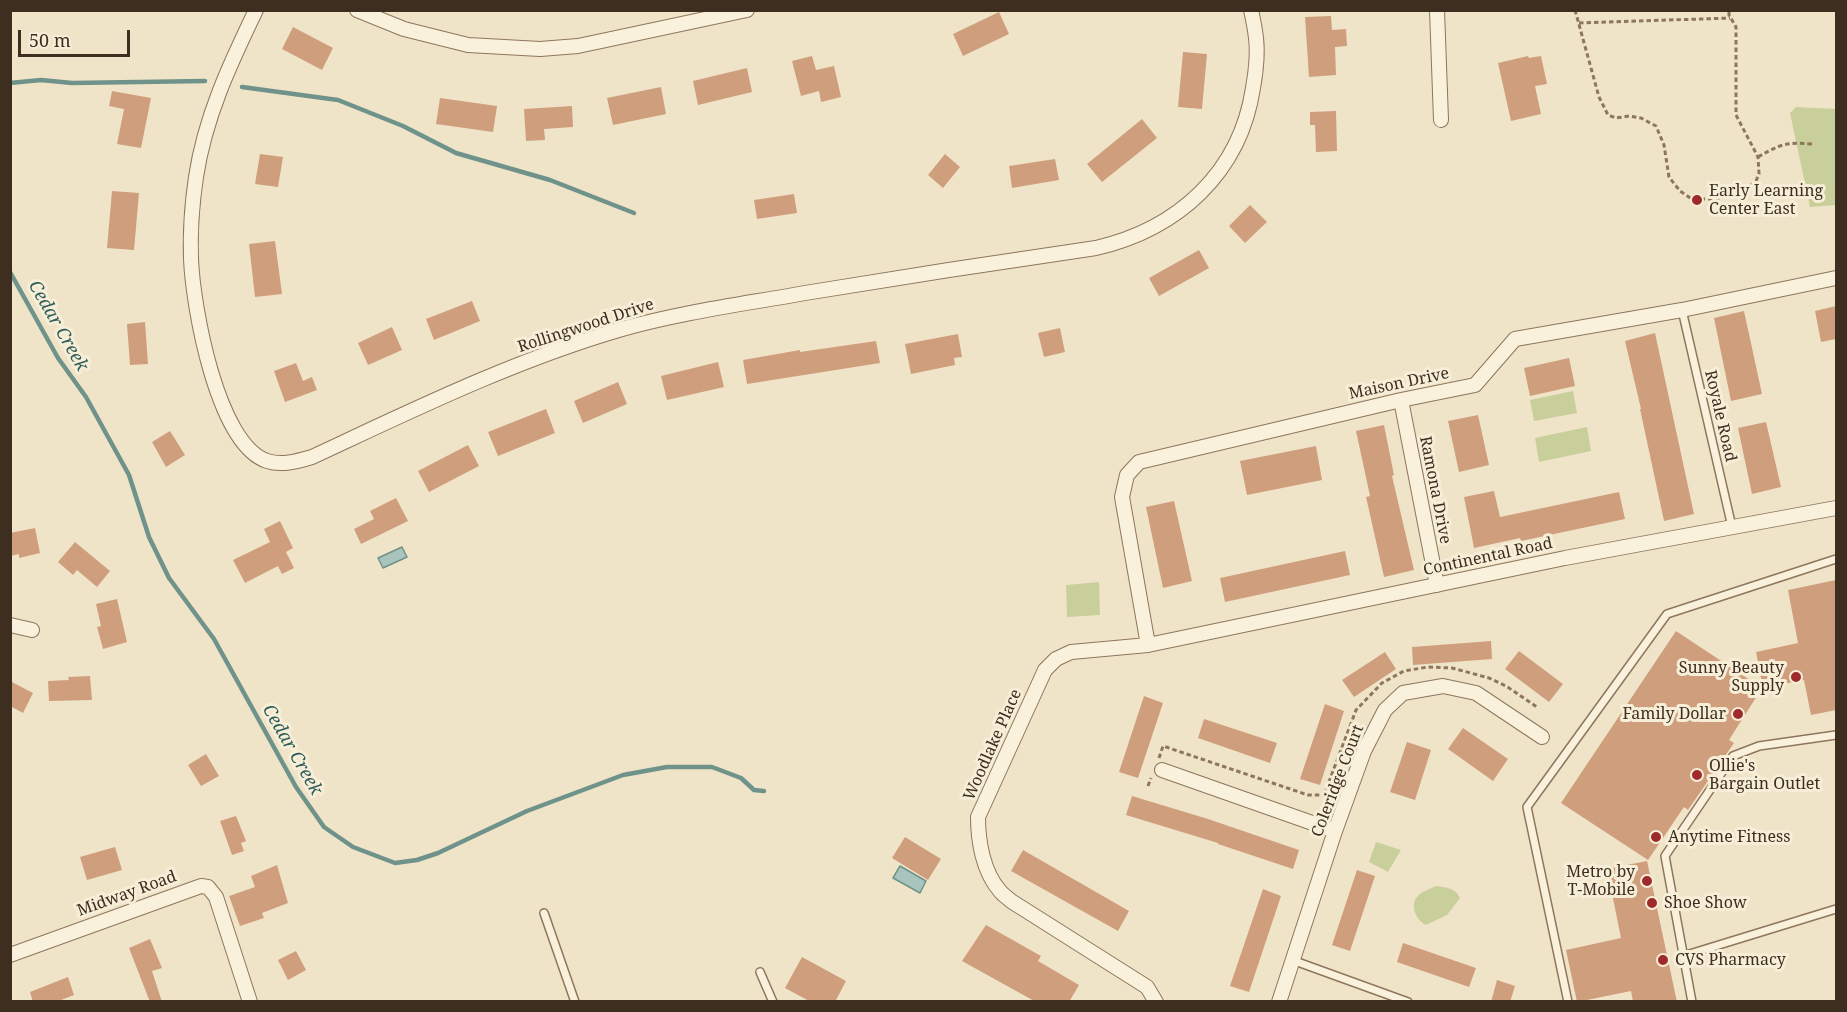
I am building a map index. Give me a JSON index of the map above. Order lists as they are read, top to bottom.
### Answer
{
  "streets": {
    "street": [
      "Rollingwood Drive",
      "Maison Drive",
      "Ramona Drive",
      "Continental Road",
      "Woodlake Place",
      "Coleridge Court",
      "Midway Road"
    ],
    "lane": ["Royale Road"]
  },
  "crossings": [
    ["Maison Drive", "Royale Road"],
    ["Maison Drive", "Ramona Drive"],
    ["Maison Drive", "Continental Road"],
    ["Maison Drive", "Woodlake Place"],
    ["Royale Road", "Continental Road"],
    ["Ramona Drive", "Continental Road"],
    ["Continental Road", "Woodlake Place"]
  ],
  "water": ["Cedar Creek"],
  "places": [
    "Early Learning Center East",
    "Sunny Beauty Supply",
    "Family Dollar",
    "Ollie's Bargain Outlet",
    "Anytime Fitness",
    "Metro by T-Mobile",
    "Shoe Show",
    "CVS Pharmacy"
  ],
  "scale_bar": "50 m"
}
